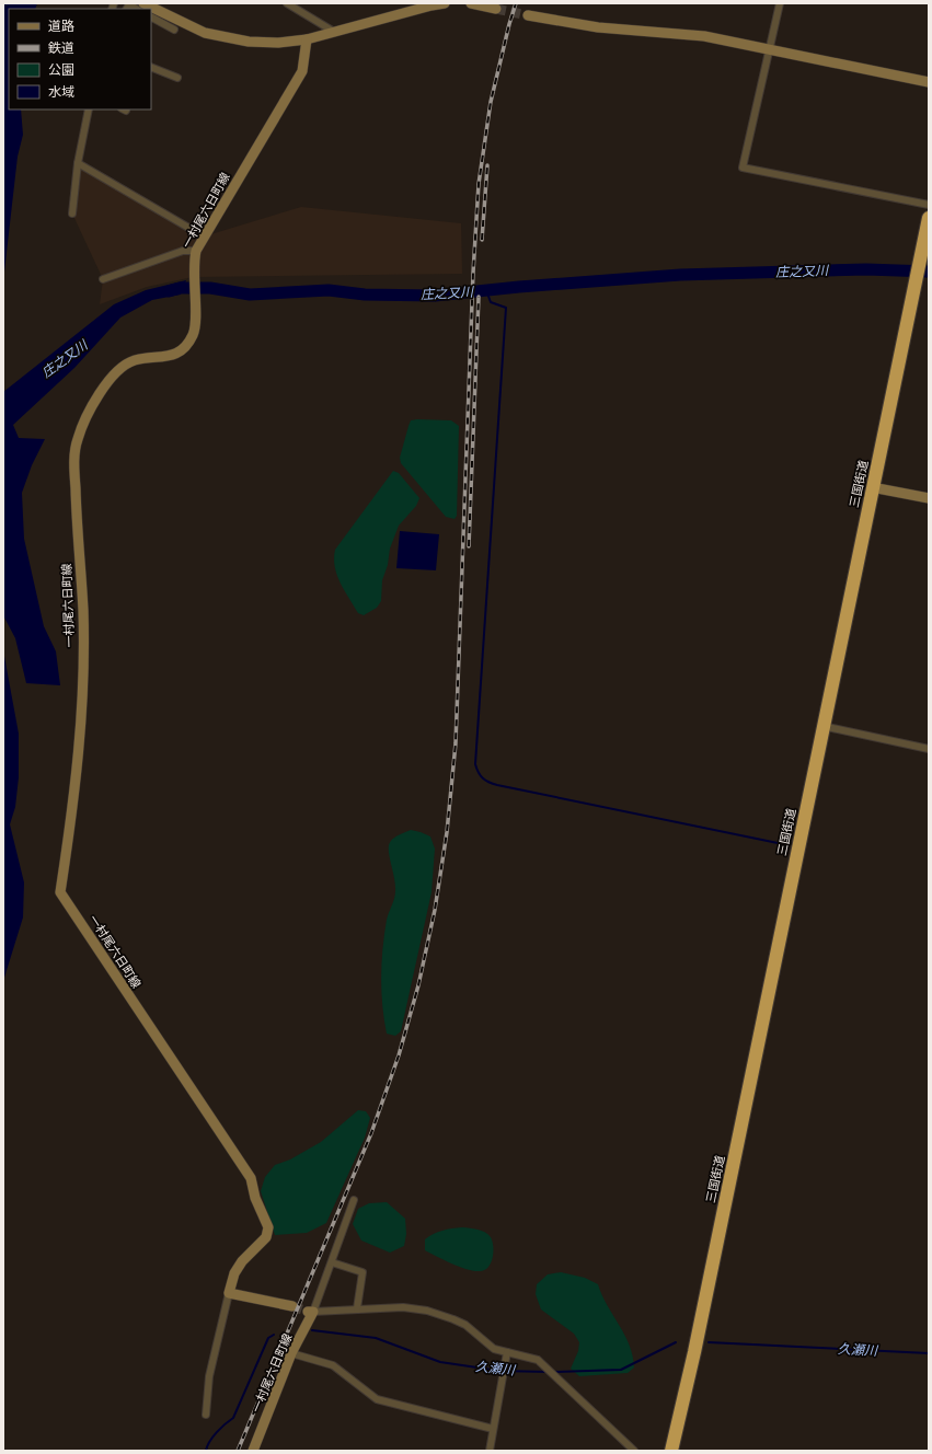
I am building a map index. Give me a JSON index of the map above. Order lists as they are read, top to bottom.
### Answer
{
  "streets": {
    "highway": ["三国街道"],
    "main road": ["一村尾六日町線"]
  },
  "water": ["庄之又川", "久瀬川"],
  "legend": [
    "道路",
    "鉄道",
    "公園",
    "水域"
  ]
}
